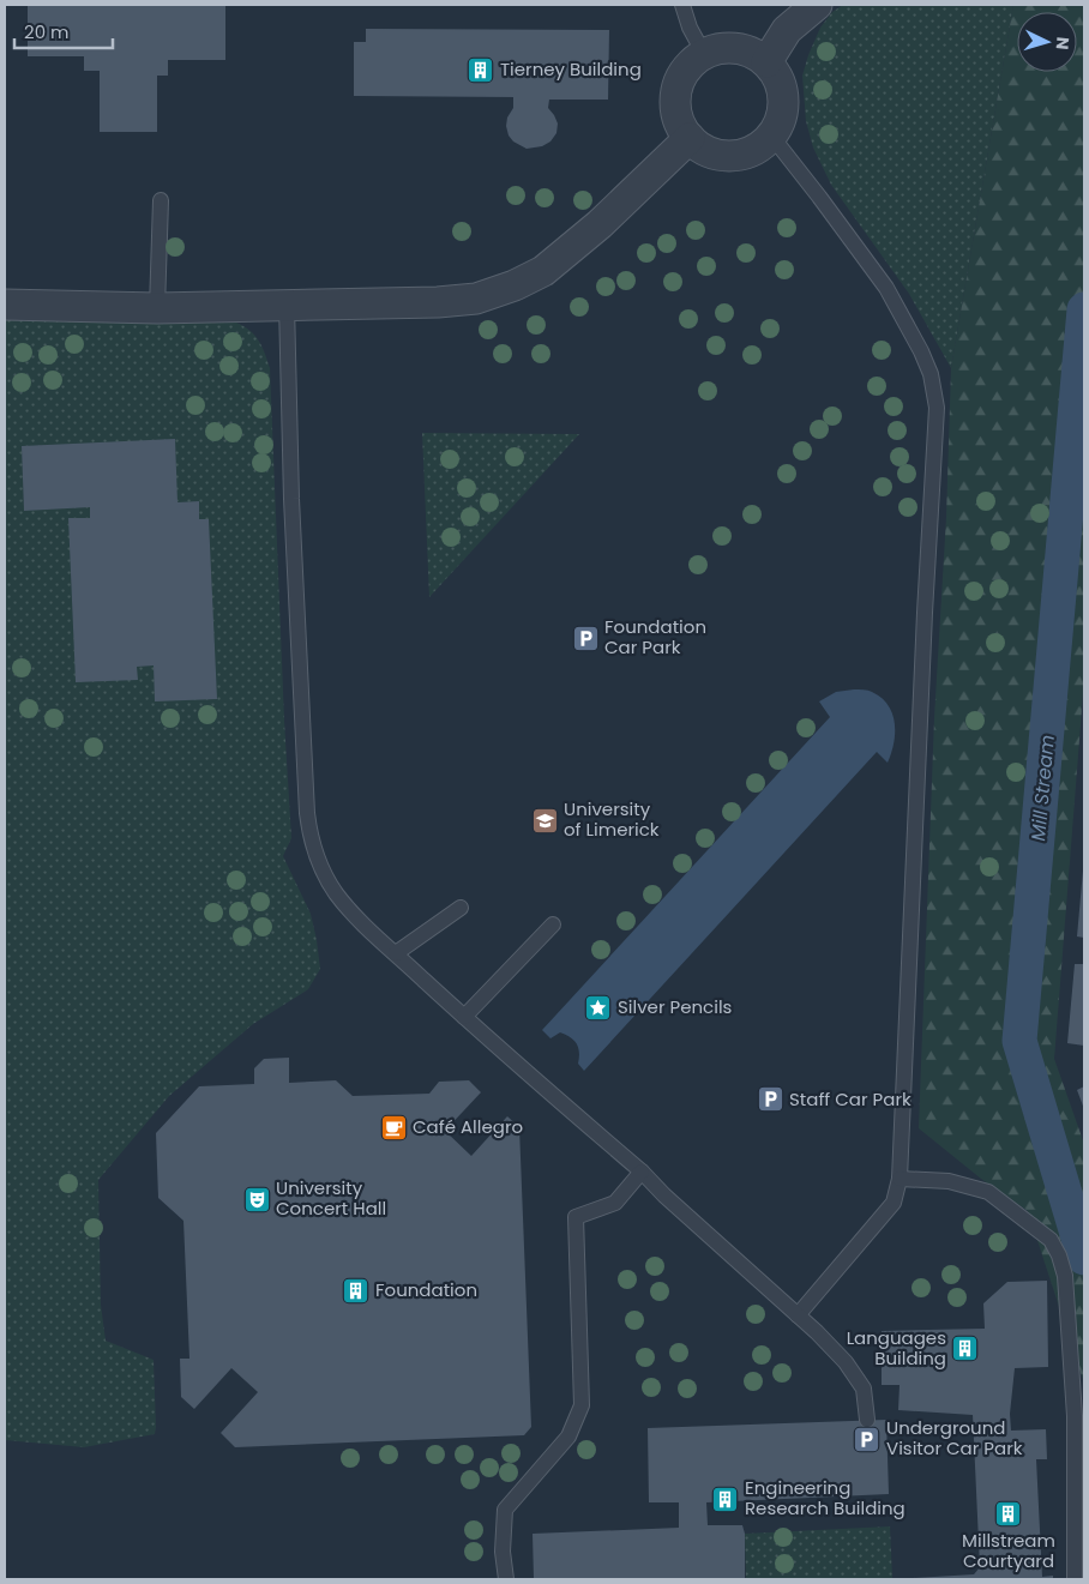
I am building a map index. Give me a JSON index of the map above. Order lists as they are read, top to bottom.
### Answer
{
  "water": ["Mill Stream"],
  "places": {
    "building": [
      "Tierney Building",
      "Foundation",
      "Languages Building",
      "Engineering Research Building",
      "Millstream Courtyard"
    ],
    "parking": ["Foundation Car Park", "Staff Car Park", "Underground Visitor Car Park"],
    "school or university": ["University of Limerick"],
    "place": ["Silver Pencils"],
    "cafe": ["Café Allegro"],
    "theatre": ["University Concert Hall"]
  },
  "scale_bar": "20 m",
  "north": "right"
}
